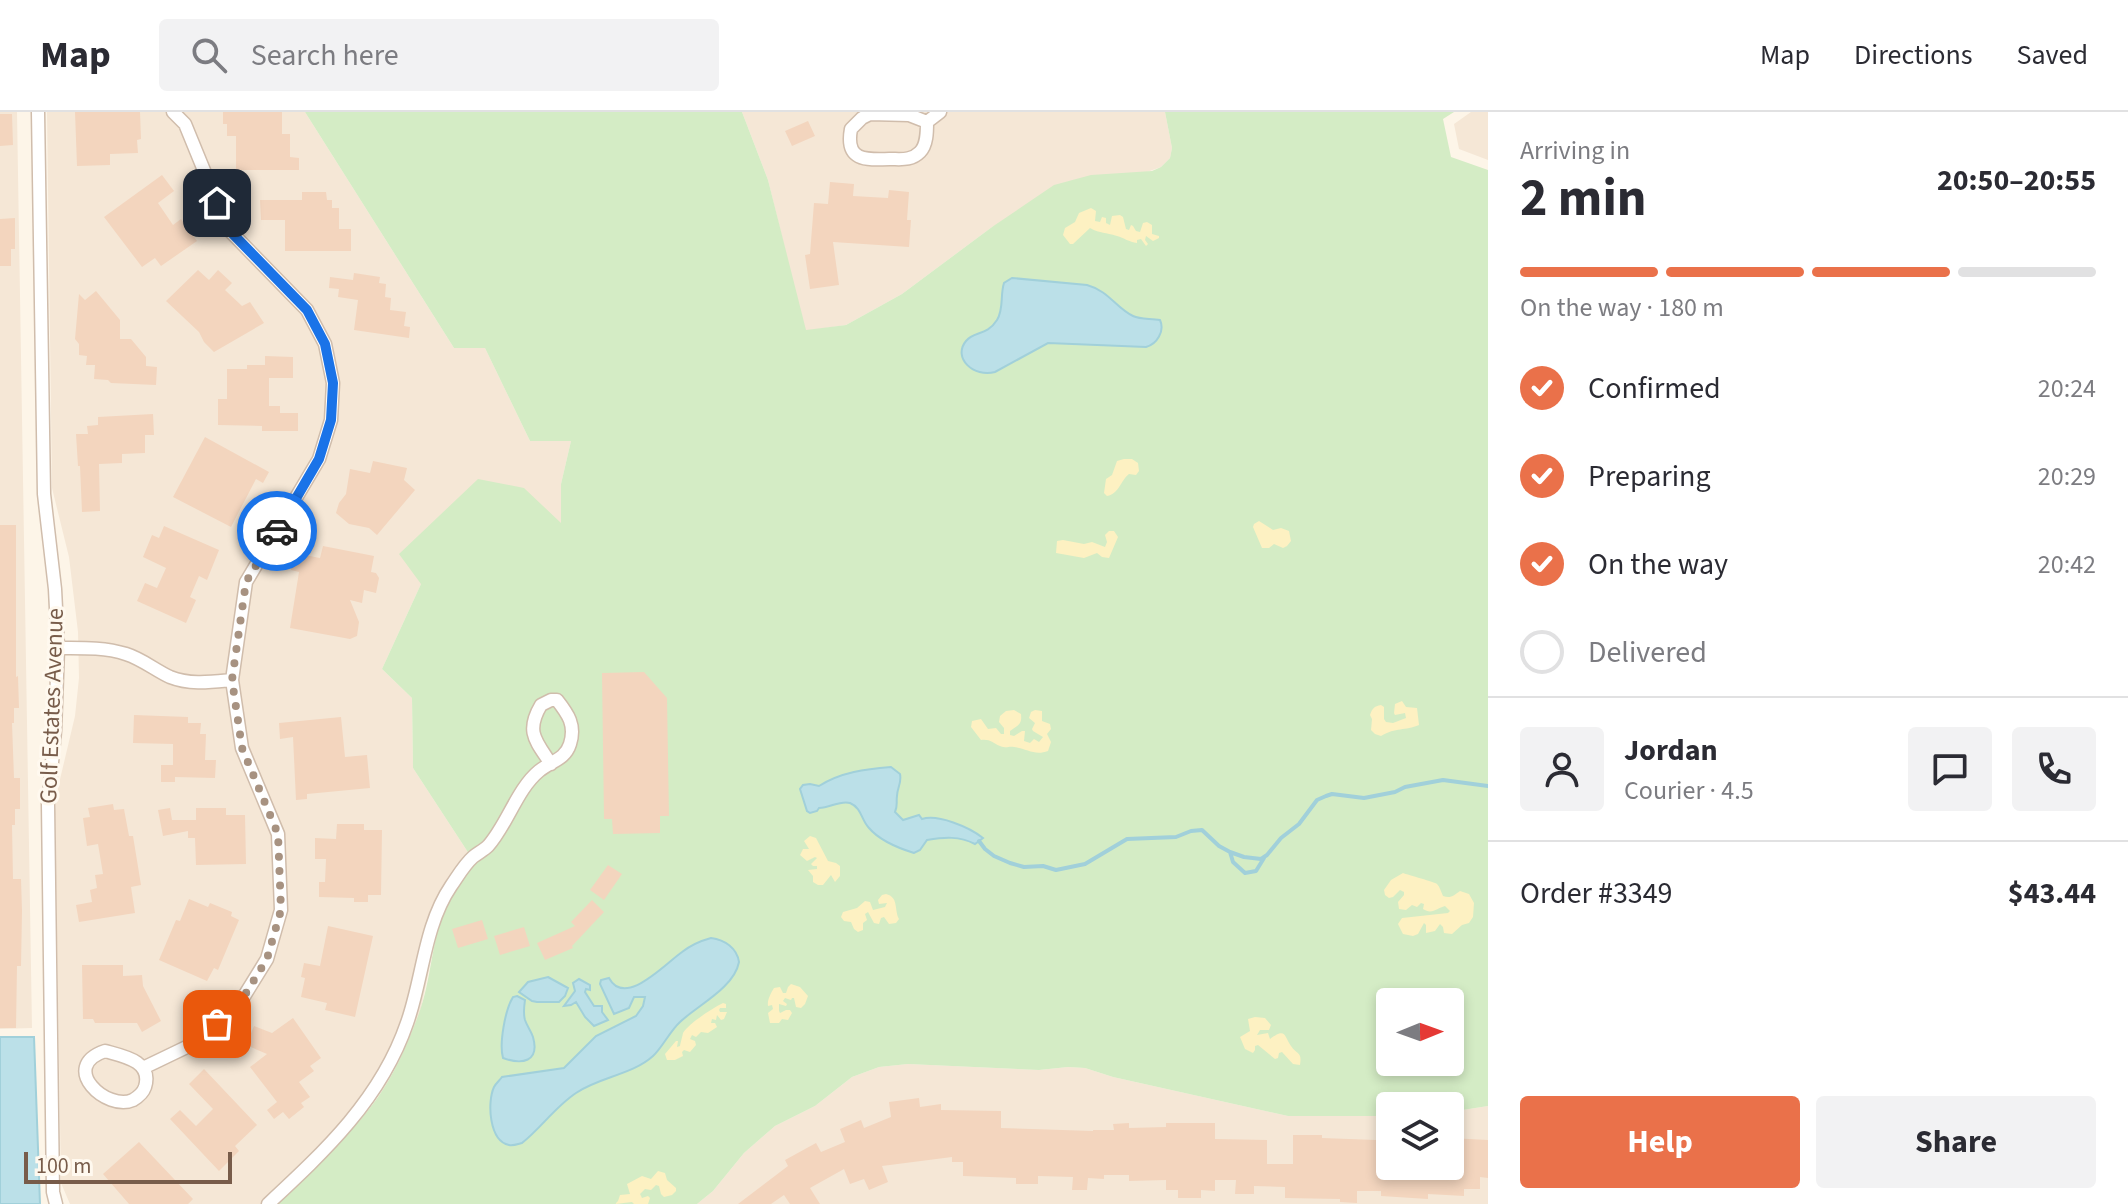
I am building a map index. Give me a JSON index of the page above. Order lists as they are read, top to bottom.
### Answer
{
  "streets": {
    "street": ["Golf Estates Avenue"]
  },
  "scale_bar": "100 m",
  "north": "right",
  "page": {
    "header": "Map",
    "search": "Search here",
    "nav": ["Map", "Directions", "Saved"],
    "heading": ["2 min", "Arriving in", "20:50–20:55"],
    "panel": [
      "Jordan",
      "Courier · 4.5",
      "Order #3349",
      "$43.44"
    ],
    "bar": "On the way · 180 m",
    "list": [
      ["Confirmed", "20:24"],
      ["Preparing", "20:29"],
      ["On the way", "20:42"],
      "Delivered"
    ],
    "buttons": ["Help", "Share"],
    "scale": "100 m"
  }
}
